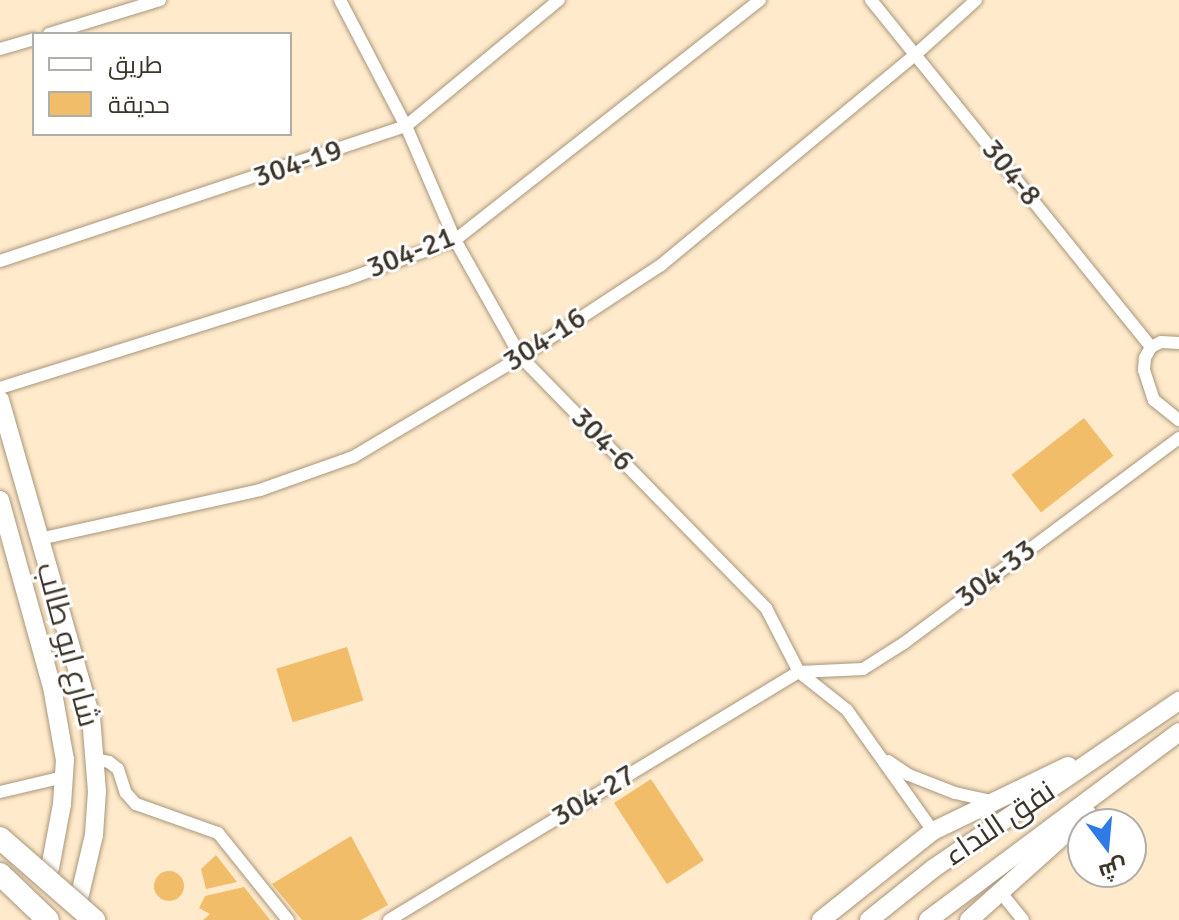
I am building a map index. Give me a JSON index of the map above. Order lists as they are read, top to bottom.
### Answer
{
  "streets": {
    "main road": ["شارع ابو طالب", "نفق النداء"],
    "street": [
      "304-19",
      "304-8",
      "304-21",
      "304-16",
      "304-6",
      "304-33",
      "304-27"
    ]
  },
  "crossings": [
    ["304-19", "304-6"],
    ["304-8", "304-16"],
    ["304-21", "304-6"],
    ["304-16", "304-6"],
    ["304-16", "شارع ابو طالب"],
    ["304-6", "304-33"],
    ["304-6", "304-27"],
    ["304-33", "304-27"]
  ],
  "legend": ["طريق", "حديقة"],
  "north": "bottom"
}
